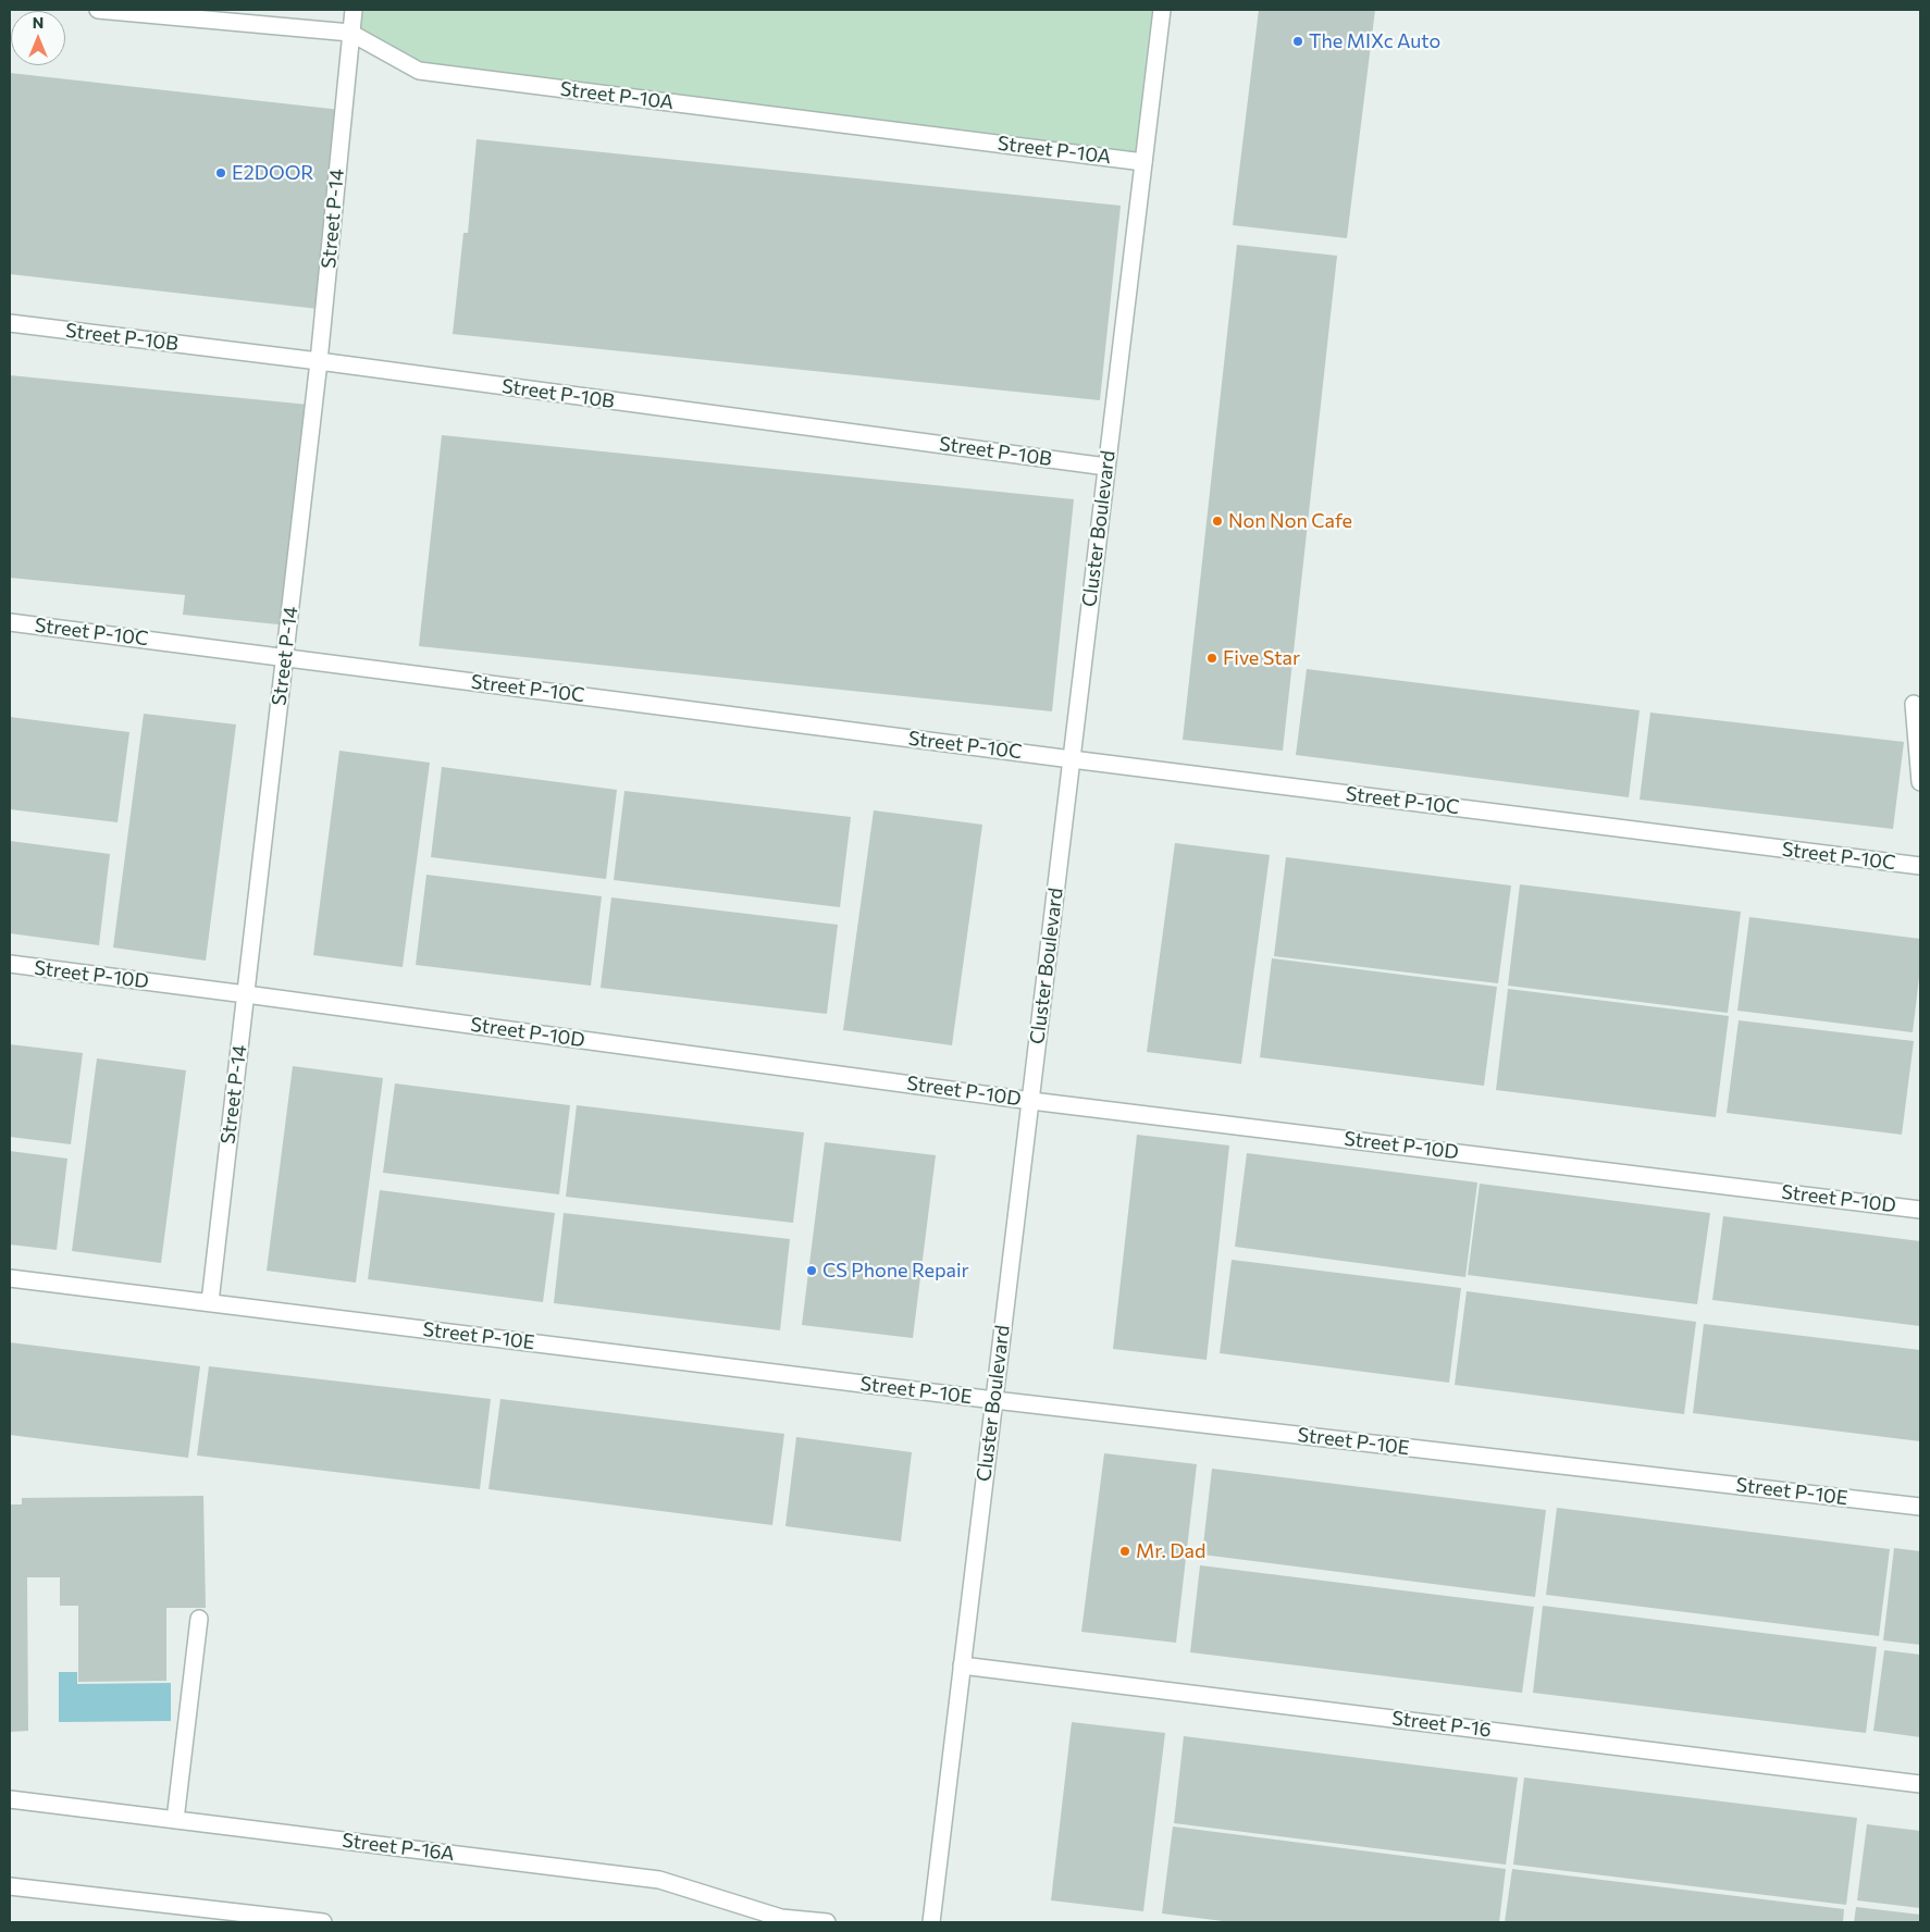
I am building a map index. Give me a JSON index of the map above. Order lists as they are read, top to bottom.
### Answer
{
  "streets": {
    "street": [
      "Street P-10A",
      "Street P-14",
      "Street P-10B",
      "Cluster Boulevard",
      "Street P-10C",
      "Street P-10D",
      "Street P-10E",
      "Street P-16",
      "Street P-16A"
    ]
  },
  "crossings": [
    ["Street P-10A", "Street P-14"],
    ["Street P-10A", "Cluster Boulevard"],
    ["Street P-14", "Street P-10B"],
    ["Street P-14", "Street P-10C"],
    ["Street P-14", "Street P-10D"],
    ["Street P-14", "Street P-10E"],
    ["Street P-10B", "Cluster Boulevard"],
    ["Cluster Boulevard", "Street P-10C"],
    ["Cluster Boulevard", "Street P-10D"],
    ["Cluster Boulevard", "Street P-10E"],
    ["Cluster Boulevard", "Street P-16"]
  ],
  "places": [
    "The MIXc Auto",
    "E2DOOR",
    "Non Non Cafe",
    "Five Star",
    "CS Phone Repair",
    "Mr. Dad"
  ],
  "north": "top"
}
